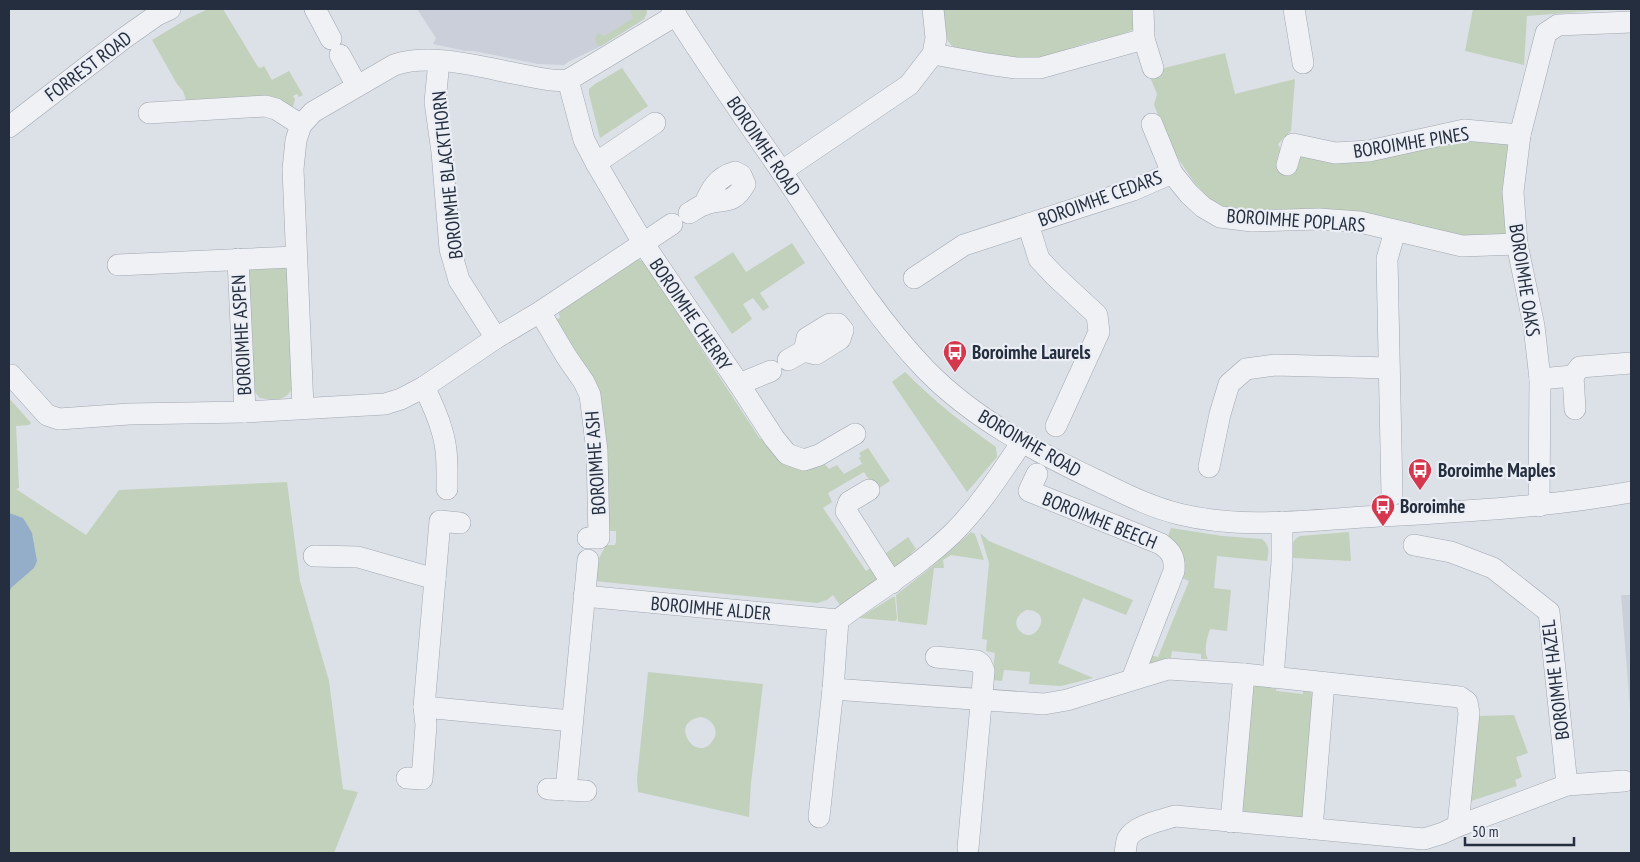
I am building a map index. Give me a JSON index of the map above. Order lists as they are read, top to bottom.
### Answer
{
  "streets": {
    "street": [
      "FORREST ROAD",
      "BOROIMHE PINES",
      "BOROIMHE ROAD",
      "BOROIMHE BLACKTHORN",
      "BOROIMHE CEDARS",
      "BOROIMHE POPLARS",
      "BOROIMHE OAKS",
      "BOROIMHE CHERRY",
      "BOROIMHE ASPEN",
      "BOROIMHE ASH",
      "BOROIMHE BEECH",
      "BOROIMHE ALDER",
      "BOROIMHE HAZEL"
    ]
  },
  "crossings": [
    ["BOROIMHE PINES", "BOROIMHE OAKS"],
    ["BOROIMHE ROAD", "BOROIMHE OAKS"],
    ["BOROIMHE BLACKTHORN", "BOROIMHE CHERRY"],
    ["BOROIMHE CEDARS", "BOROIMHE POPLARS"],
    ["BOROIMHE POPLARS", "BOROIMHE OAKS"]
  ],
  "places": {
    "bus stop": ["Boroimhe Laurels", "Boroimhe Maples", "Boroimhe"]
  },
  "scale_bar": "50 m"
}
